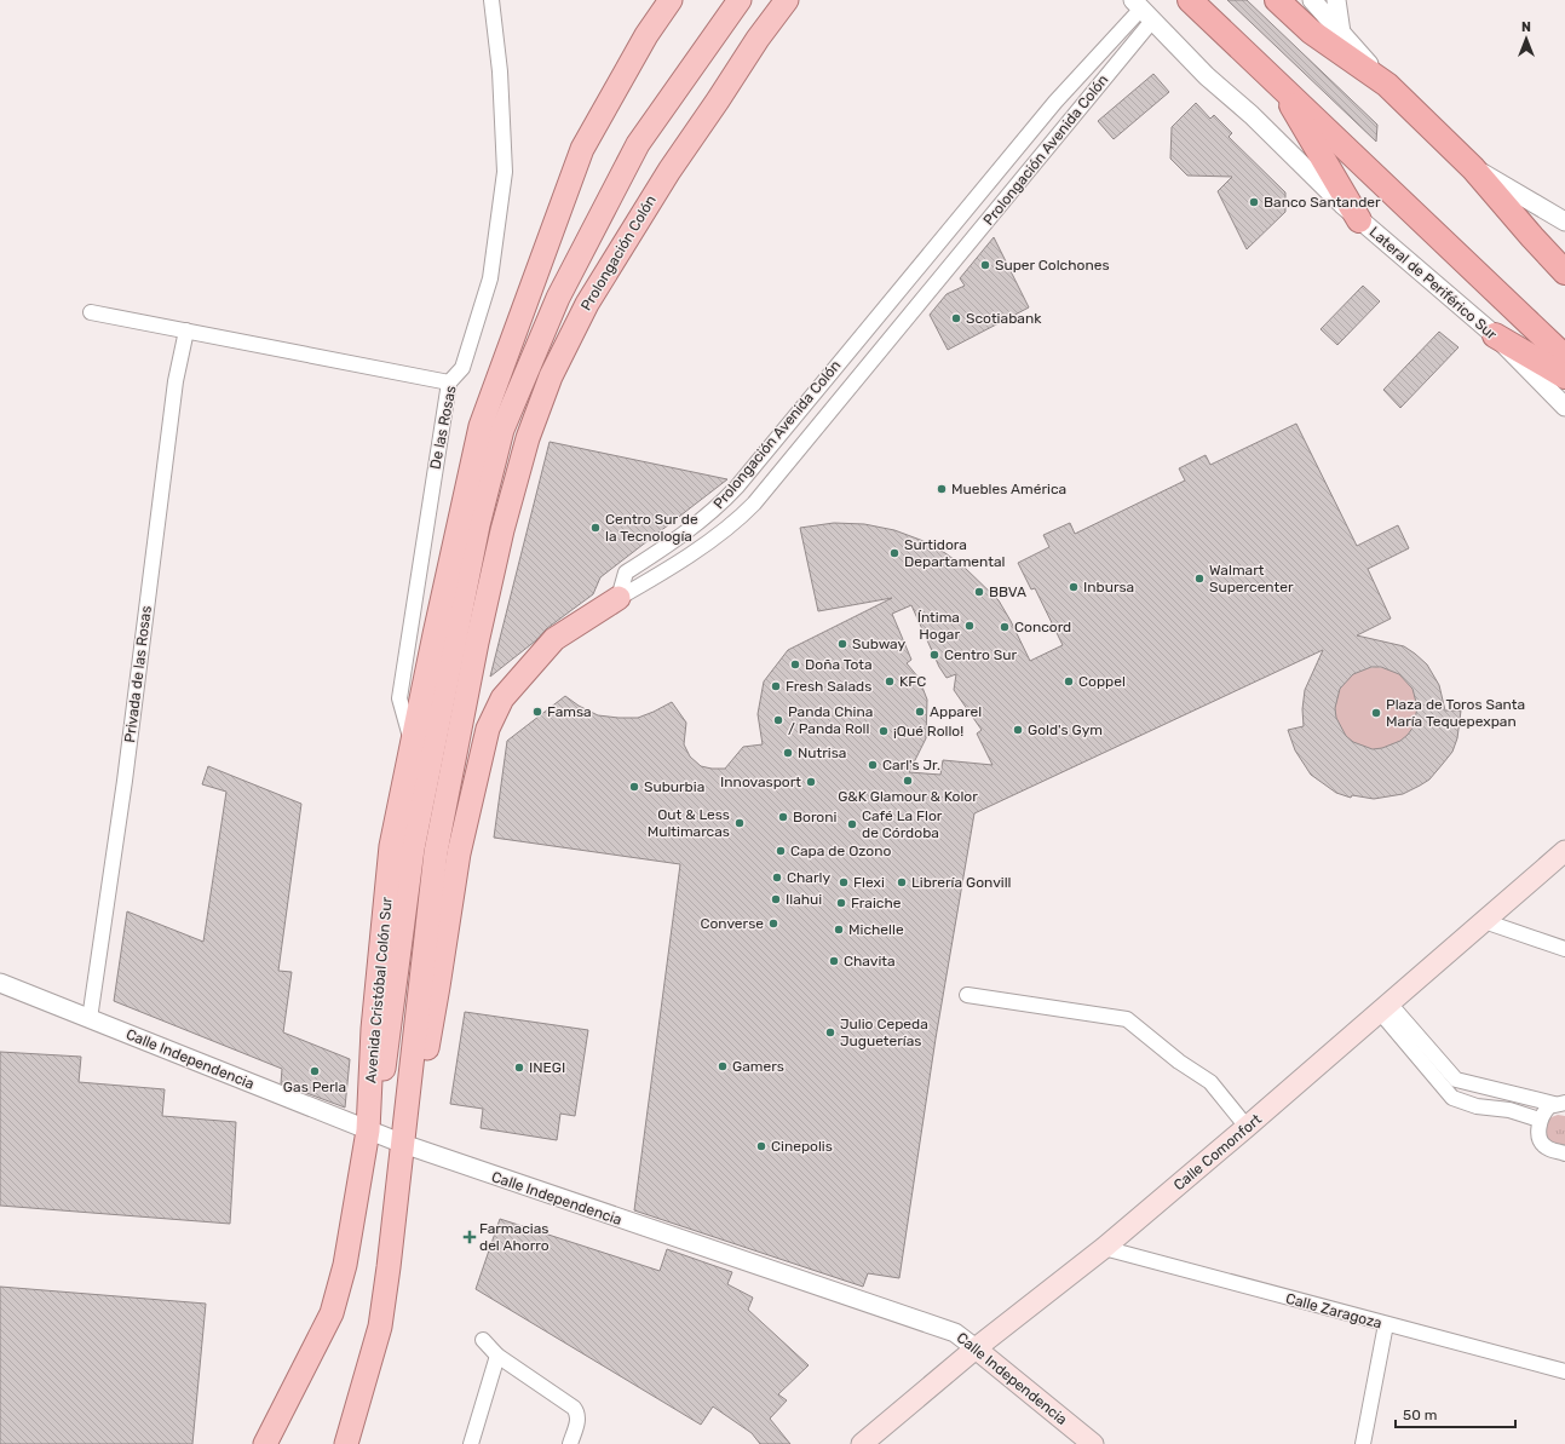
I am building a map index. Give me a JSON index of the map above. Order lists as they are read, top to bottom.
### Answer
{
  "streets": {
    "main road": [
      "Prolongación Colón",
      "Avenida Cristóbal Colón Sur",
      "Calle Independencia",
      "Calle Comonfort"
    ],
    "street": [
      "Prolongación Avenida Colón",
      "Lateral de Periférico Sur",
      "De las Rosas",
      "Privada de las Rosas",
      "Calle Zaragoza"
    ]
  },
  "crossings": [
    ["Prolongación Avenida Colón", "Lateral de Periférico Sur"],
    ["De las Rosas", "Avenida Cristóbal Colón Sur"],
    ["Privada de las Rosas", "Calle Independencia"],
    ["Avenida Cristóbal Colón Sur", "Calle Independencia"],
    ["Calle Independencia", "Calle Comonfort"],
    ["Calle Comonfort", "Calle Zaragoza"]
  ],
  "places": {
    "other": [
      "Banco Santander",
      "Super Colchones",
      "Scotiabank",
      "Muebles América",
      "Centro Sur de la Tecnología",
      "Surtidora Departamental",
      "Walmart Supercenter",
      "Inbursa",
      "BBVA",
      "Íntima Hogar",
      "Concord",
      "Subway",
      "Centro Sur",
      "Doña Tota",
      "KFC",
      "Coppel",
      "Fresh Salads",
      "Famsa",
      "Apparel",
      "Plaza de Toros Santa María Tequepexpan",
      "Panda China / Panda Roll",
      "Gold's Gym",
      "¡Qué Rollo!",
      "Nutrisa",
      "Carl's Jr.",
      "G&K Glamour & Kolor",
      "Innovasport",
      "Suburbia",
      "Boroni",
      "Out & Less Multimarcas",
      "Café La Flor de Córdoba",
      "Capa de Ozono",
      "Charly",
      "Flexi",
      "Librería Gonvill",
      "Ilahui",
      "Fraiche",
      "Converse",
      "Michelle",
      "Chavita",
      "Julio Cepeda Jugueterías",
      "Gamers",
      "INEGI",
      "Gas Perla",
      "Cinepolis"
    ],
    "health": ["Farmacias del Ahorro"]
  },
  "scale_bar": "50 m",
  "north": "top"
}
